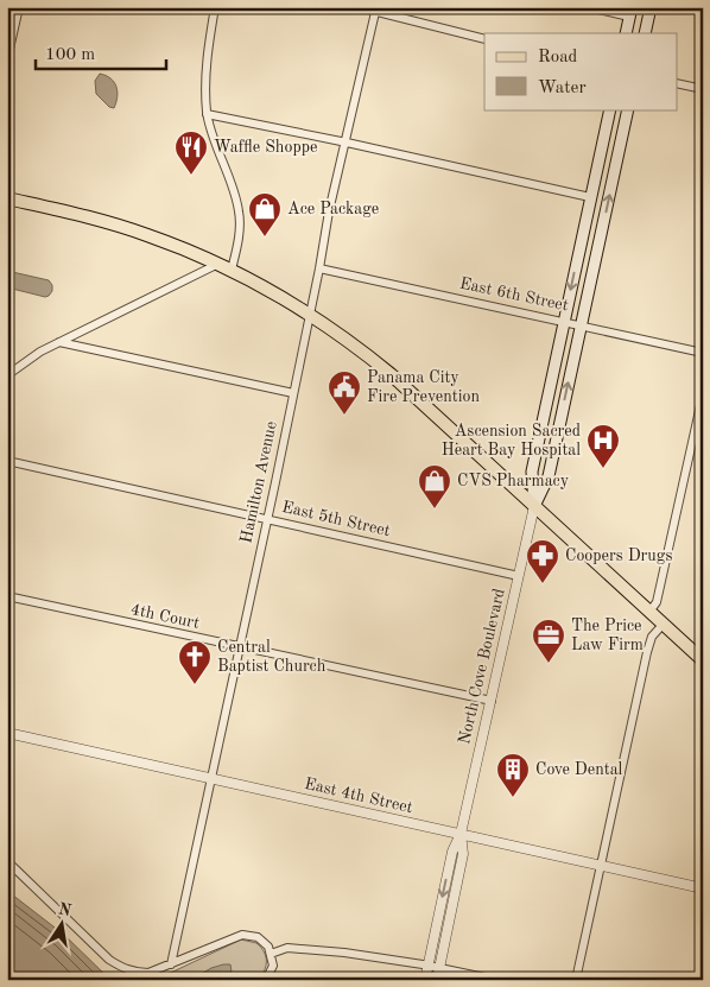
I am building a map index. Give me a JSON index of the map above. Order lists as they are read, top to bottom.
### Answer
{
  "streets": {
    "main road": ["North Cove Boulevard"],
    "street": [
      "East 6th Street",
      "Hamilton Avenue",
      "East 5th Street",
      "4th Court",
      "East 4th Street"
    ]
  },
  "crossings": [
    ["East 6th Street", "Hamilton Avenue"],
    ["East 6th Street", "North Cove Boulevard"],
    ["Hamilton Avenue", "East 5th Street"],
    ["Hamilton Avenue", "4th Court"],
    ["Hamilton Avenue", "East 4th Street"],
    ["East 5th Street", "North Cove Boulevard"],
    ["4th Court", "North Cove Boulevard"],
    ["North Cove Boulevard", "East 4th Street"]
  ],
  "places": {
    "restaurant": ["Waffle Shoppe"],
    "shop": ["Ace Package", "CVS Pharmacy"],
    "public building": ["Panama City Fire Prevention"],
    "hospital": ["Ascension Sacred Heart Bay Hospital"],
    "pharmacy": ["Coopers Drugs"],
    "office": ["The Price Law Firm"],
    "church": ["Central Baptist Church"],
    "building": ["Cove Dental"]
  },
  "legend": ["Road", "Water"],
  "scale_bar": "100 m",
  "north": "top"
}
